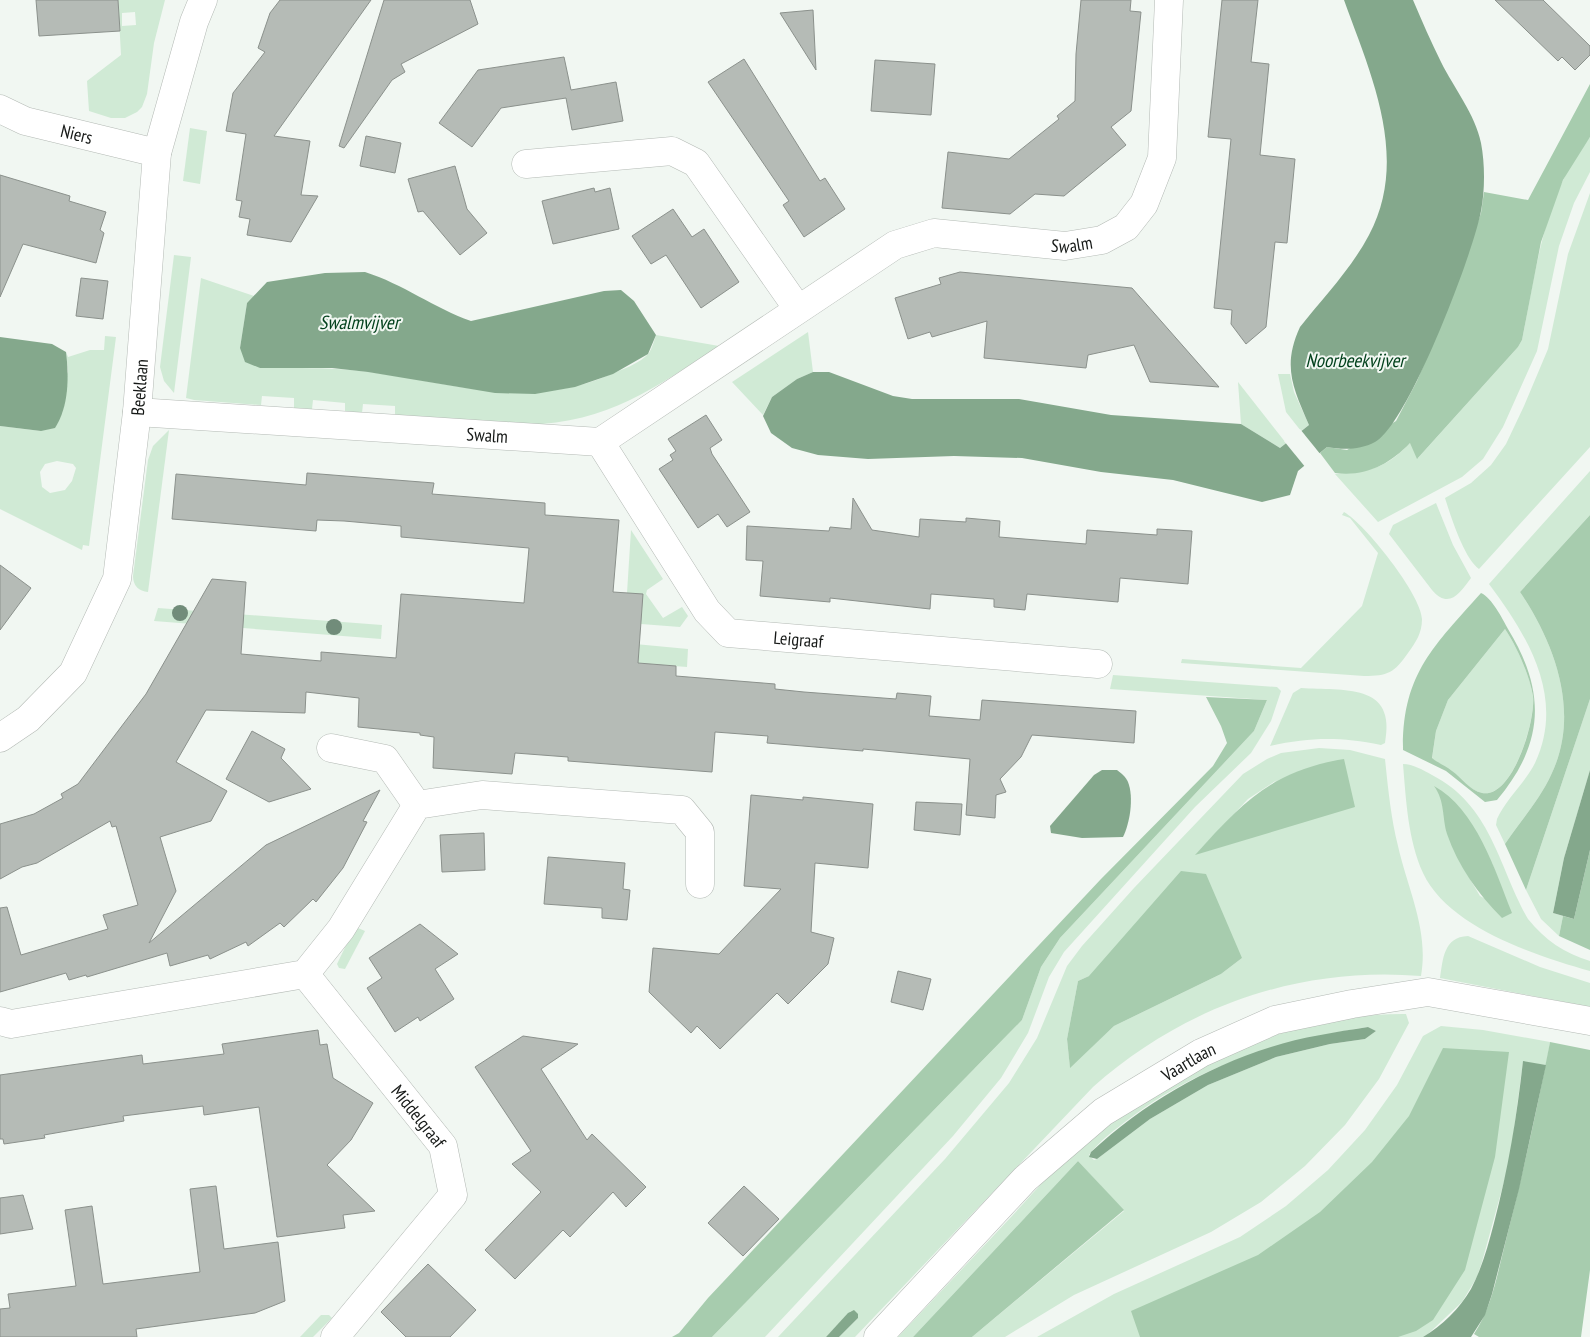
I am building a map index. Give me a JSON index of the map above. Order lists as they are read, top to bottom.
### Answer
{
  "streets": {
    "street": [
      "Niers",
      "Swalm",
      "Beeklaan",
      "Leigraaf",
      "Vaartlaan",
      "Middelgraaf"
    ]
  },
  "crossings": [
    ["Niers", "Beeklaan"],
    ["Swalm", "Beeklaan"],
    ["Swalm", "Leigraaf"]
  ],
  "water": ["Swalmvijver", "Noorbeekvijver"]
}
